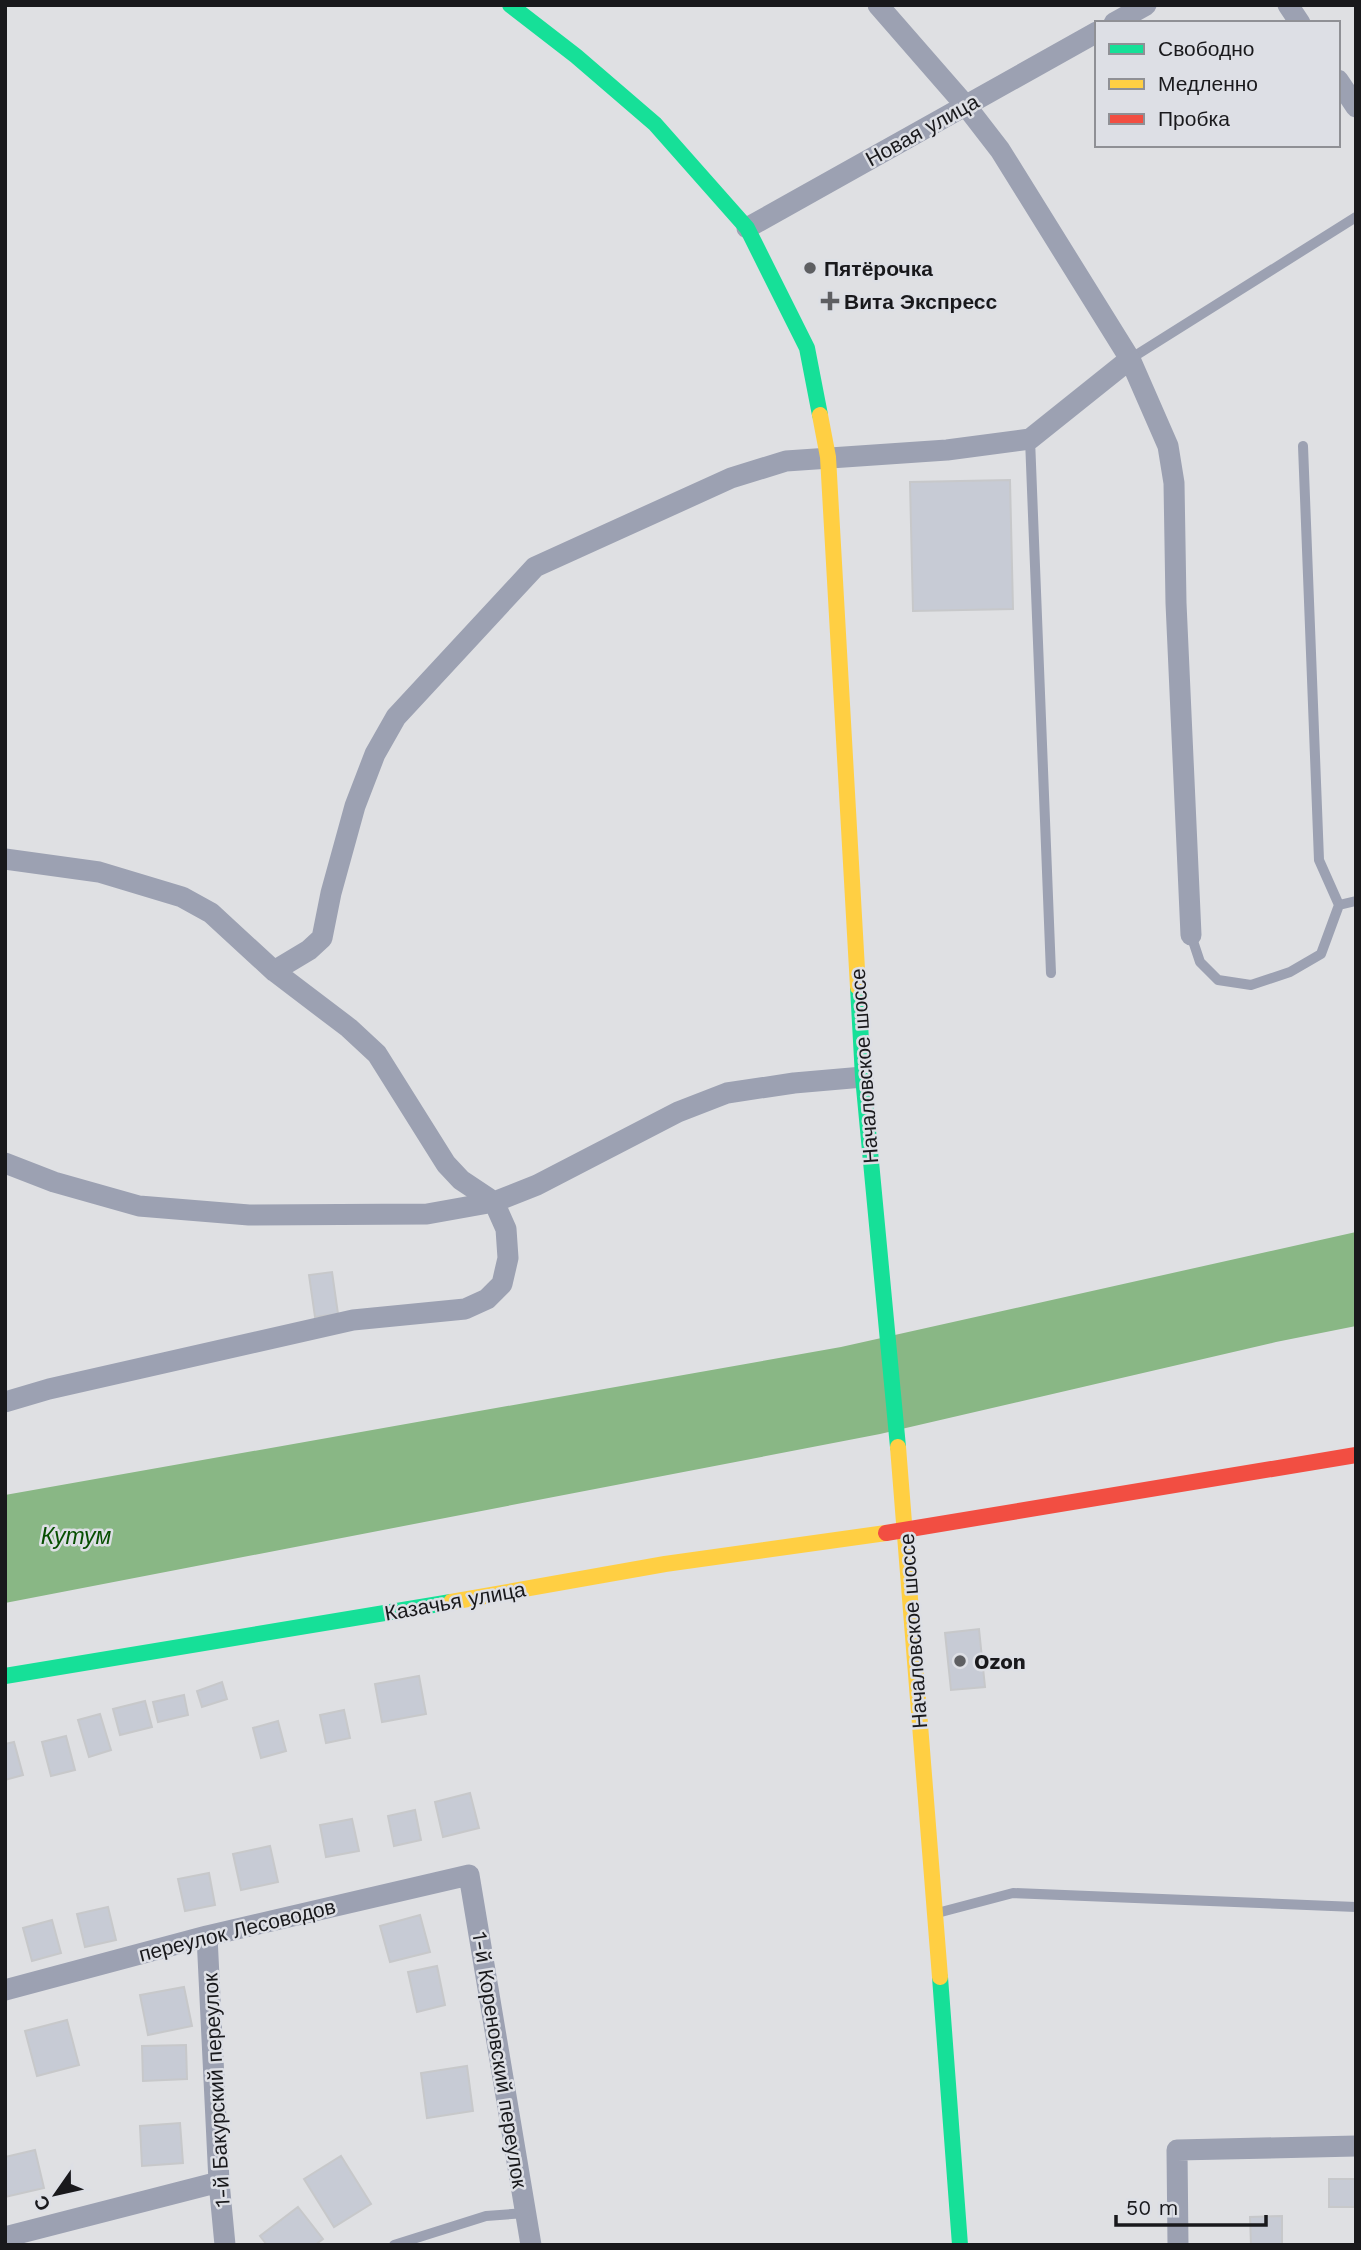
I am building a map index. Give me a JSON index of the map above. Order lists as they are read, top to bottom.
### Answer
{
  "streets": {
    "main road": ["Началовское шоссе", "Казачья улица"],
    "street": [
      "Новая улица",
      "переулок Лесоводов",
      "1-й Кореновский переулок",
      "1-й Бакурский переулок"
    ]
  },
  "crossings": [
    ["Новая улица", "Началовское шоссе"],
    ["Началовское шоссе", "Казачья улица"],
    ["переулок Лесоводов", "1-й Кореновский переулок"],
    ["переулок Лесоводов", "1-й Бакурский переулок"]
  ],
  "water": ["Кутум"],
  "places": {
    "other": ["Пятёрочка", "Ozon"],
    "health": ["Вита Экспресс"]
  },
  "legend": ["Свободно", "Медленно", "Пробка"],
  "scale_bar": "50 m",
  "north": "bottom left"
}
